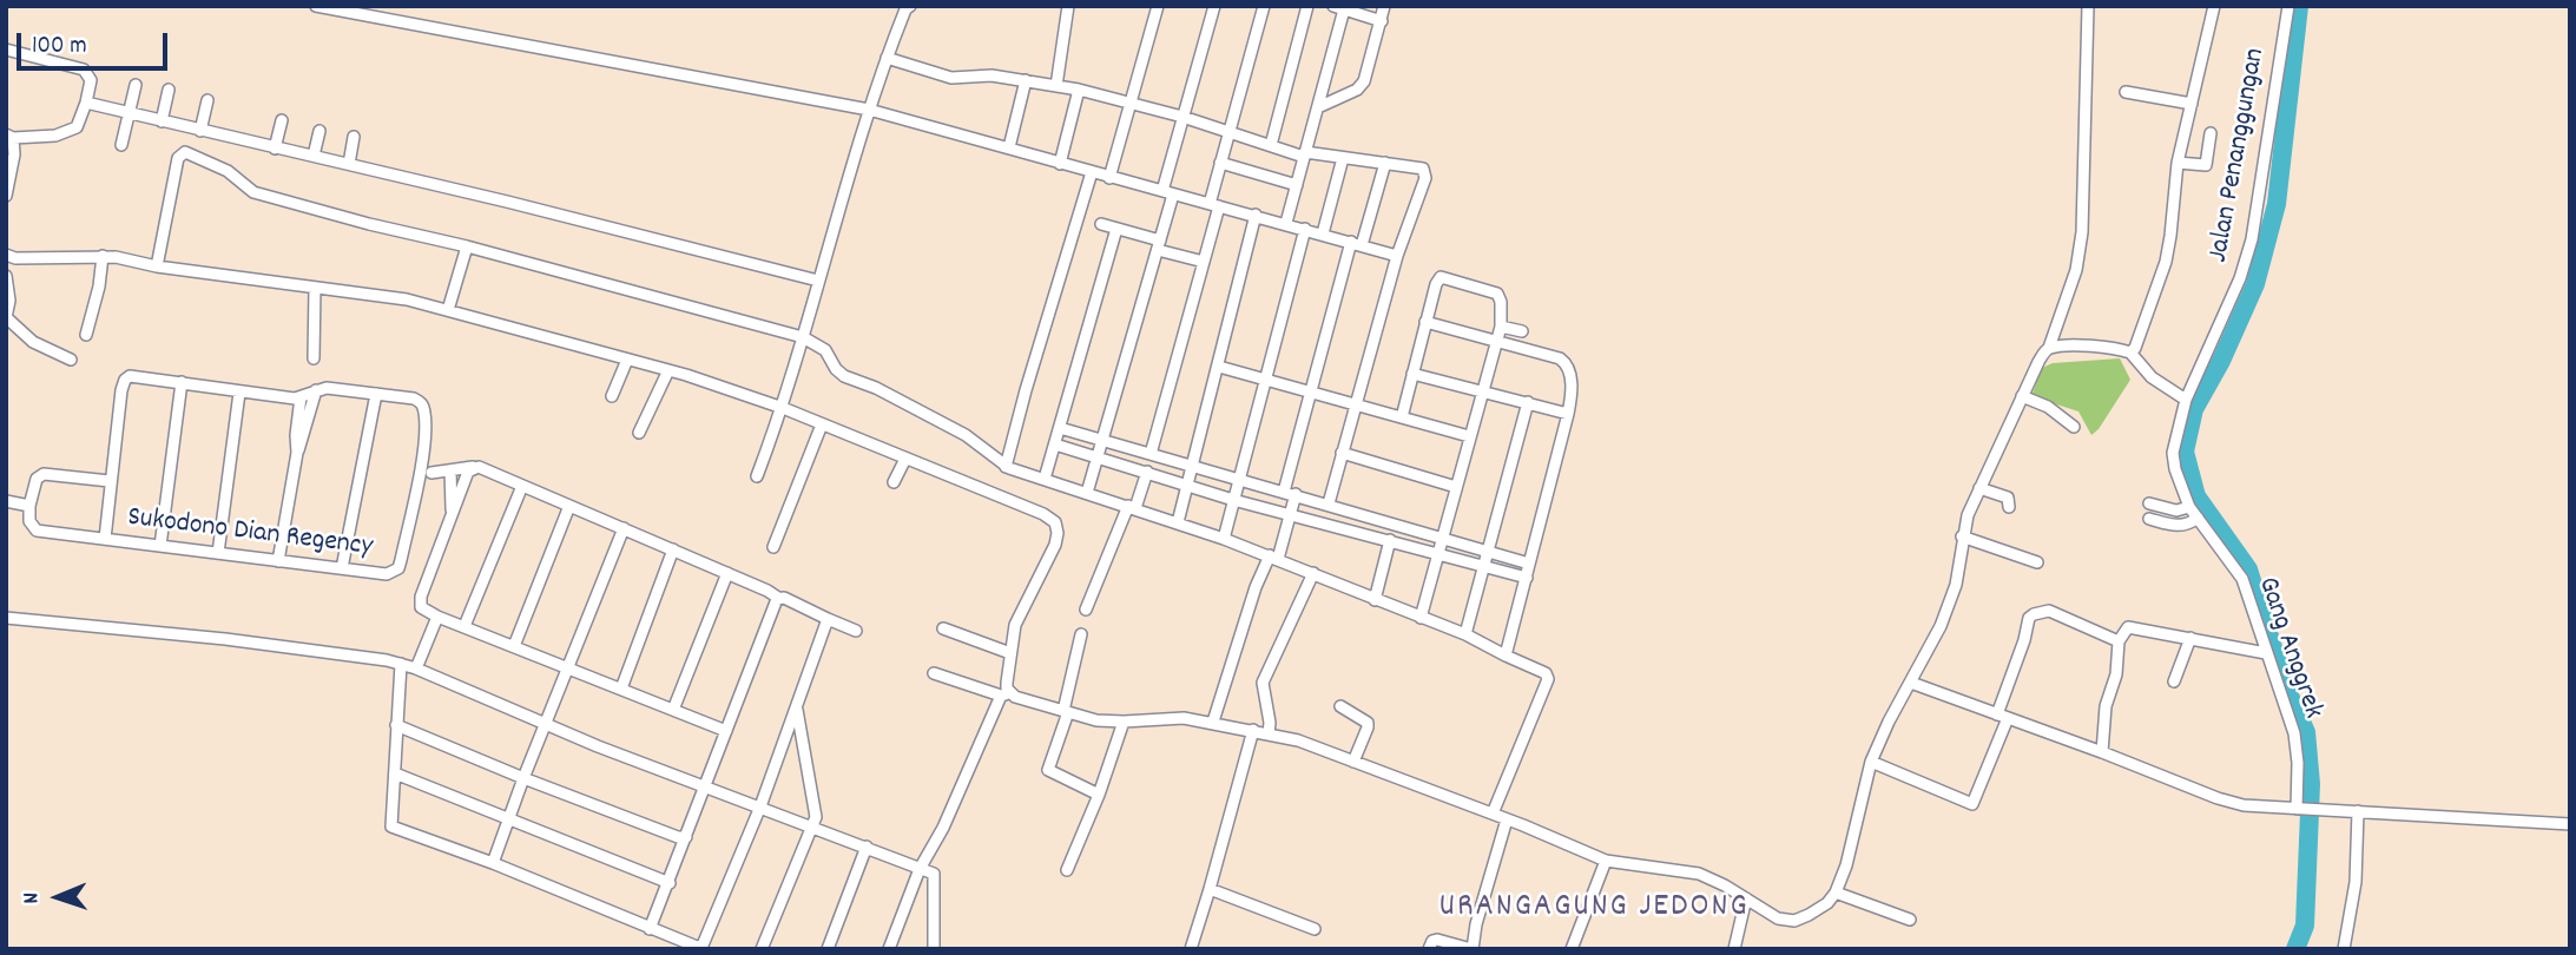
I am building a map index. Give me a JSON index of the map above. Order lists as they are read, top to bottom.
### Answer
{
  "streets": {
    "street": ["Jalan Penanggungan", "Sukodono Dian Regency", "Gang Anggrek"]
  },
  "crossings": [
    ["Jalan Penanggungan", "Gang Anggrek"]
  ],
  "districts": ["URANGAGUNG JEDONG"],
  "scale_bar": "100 m",
  "north": "left"
}
